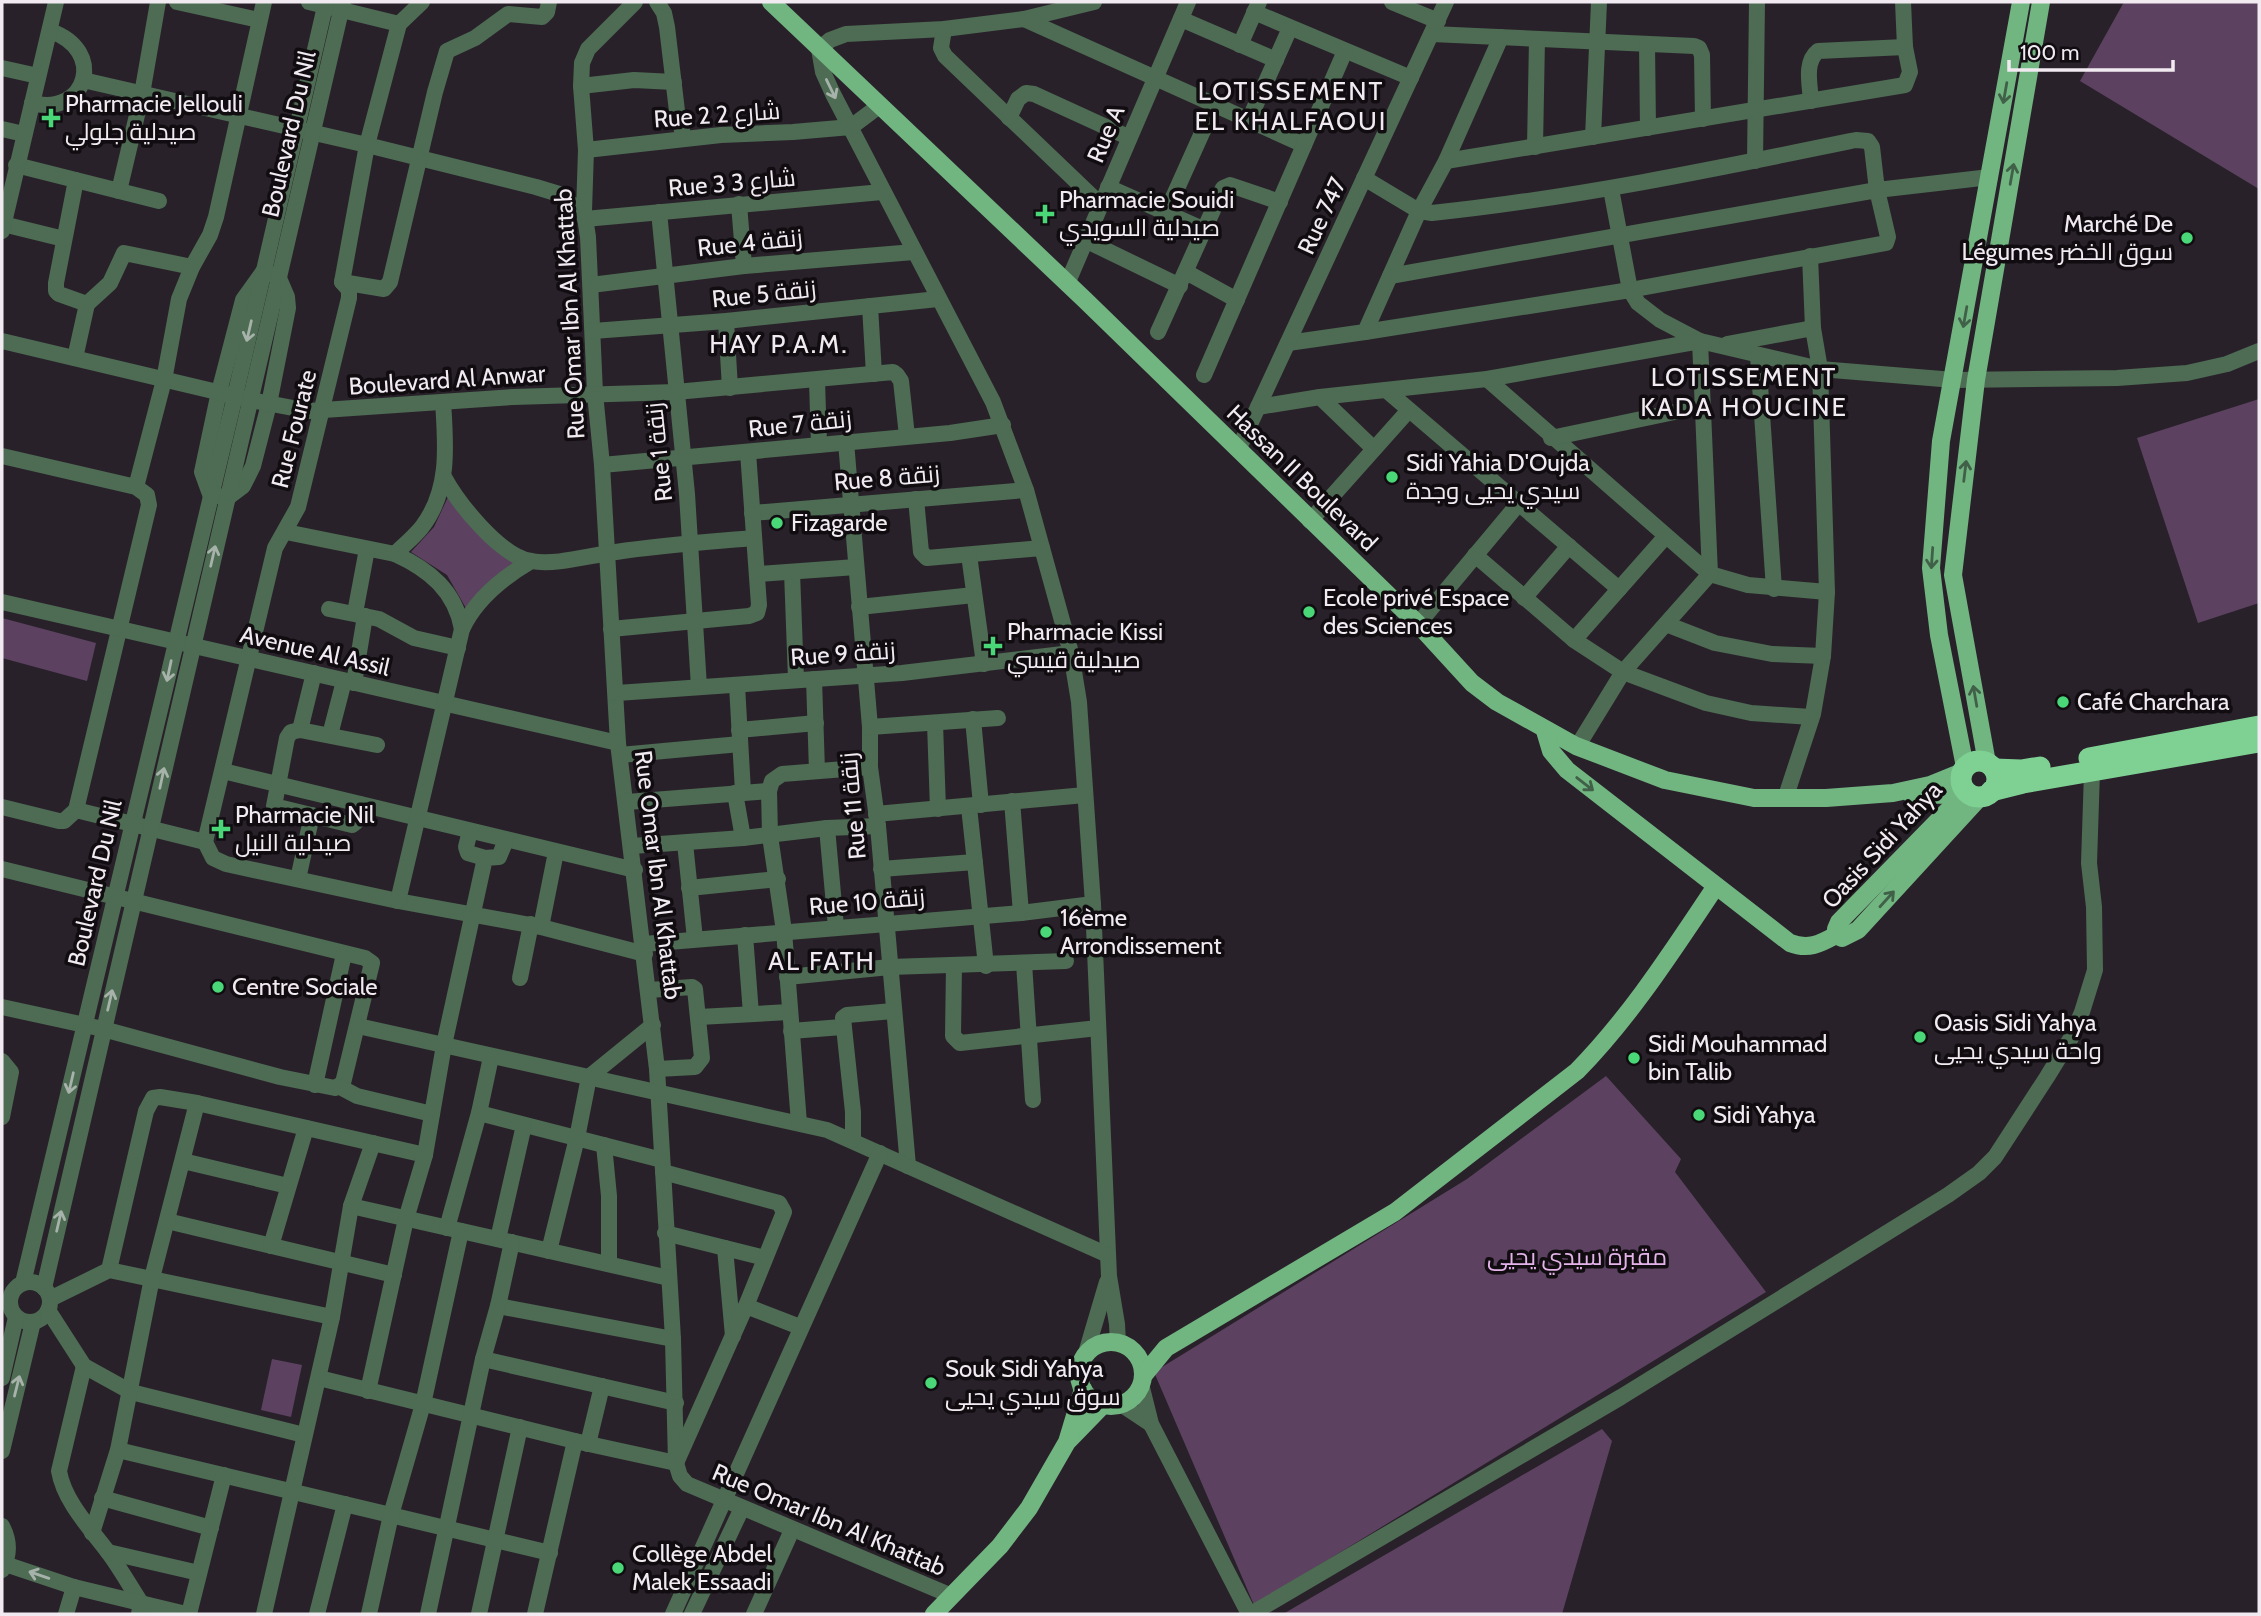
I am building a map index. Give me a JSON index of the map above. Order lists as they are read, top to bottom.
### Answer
{
  "streets": {
    "main road": ["Hassan II Boulevard", "Oasis Sidi Yahya"],
    "street": [
      "Rue 2 شارع 2",
      "Boulevard Du Nil",
      "Rue A",
      "Rue 3 شارع 3",
      "Rue 747",
      "Rue 4 زنقة",
      "Rue 5 زنقة",
      "Rue Omar Ibn Al Khattab",
      "Boulevard Al Anwar",
      "Rue 7 زنقة",
      "Rue Fourate",
      "Rue 1 زنقة",
      "Rue 8 زنقة",
      "Avenue Al Assil",
      "Rue 9 زنقة",
      "Rue 11 زنقة",
      "Rue 10 زنقة"
    ]
  },
  "crossings": [
    ["Rue 2 شارع 2", "Rue Omar Ibn Al Khattab"],
    ["Boulevard Du Nil", "Boulevard Al Anwar"],
    ["Boulevard Du Nil", "Avenue Al Assil"],
    ["Rue A", "Hassan II Boulevard"],
    ["Rue 3 شارع 3", "Rue Omar Ibn Al Khattab"],
    ["Rue 3 شارع 3", "Rue 1 زنقة"],
    ["Rue 747", "Hassan II Boulevard"],
    ["Rue 4 زنقة", "Rue Omar Ibn Al Khattab"],
    ["Rue 4 زنقة", "Rue 1 زنقة"],
    ["Rue 5 زنقة", "Rue Omar Ibn Al Khattab"],
    ["Rue 5 زنقة", "Rue 1 زنقة"],
    ["Rue Omar Ibn Al Khattab", "Boulevard Al Anwar"],
    ["Rue Omar Ibn Al Khattab", "Rue 7 زنقة"],
    ["Rue Omar Ibn Al Khattab", "Avenue Al Assil"],
    ["Rue Omar Ibn Al Khattab", "Rue 9 زنقة"],
    ["Rue Omar Ibn Al Khattab", "Rue 10 زنقة"],
    ["Boulevard Al Anwar", "Rue 7 زنقة"],
    ["Boulevard Al Anwar", "Rue Fourate"],
    ["Boulevard Al Anwar", "Rue 1 زنقة"],
    ["Rue 7 زنقة", "Rue 1 زنقة"],
    ["Rue 7 زنقة", "Rue 11 زنقة"],
    ["Rue Fourate", "Avenue Al Assil"],
    ["Rue 1 زنقة", "Rue 9 زنقة"],
    ["Rue 8 زنقة", "Rue 11 زنقة"],
    ["Hassan II Boulevard", "Oasis Sidi Yahya"],
    ["Rue 9 زنقة", "Rue 11 زنقة"],
    ["Rue 11 زنقة", "Rue 10 زنقة"]
  ],
  "districts": [
    "LOTISSEMENT EL KHALFAOUI",
    "HAY P.A.M.",
    "LOTISSEMENT KADA HOUCINE",
    "AL FATH"
  ],
  "parks": ["مقبرة سيدي يحيى"],
  "places": {
    "health": [
      "Pharmacie Jellouli صيدلية جلولي",
      "Pharmacie Souidi صيدلية السويدي",
      "Pharmacie Kissi صيدلية قيسي",
      "Pharmacie Nil صيدلية النيل"
    ],
    "other": [
      "Marché De Légumes سوق الخضر",
      "Sidi Yahia D'Oujda سيدي يحيى وجدة",
      "Fizagarde",
      "Ecole privé Espace des Sciences",
      "Café Charchara",
      "16ème Arrondissement",
      "Centre Sociale",
      "Oasis Sidi Yahya واحة سيدي يحيى",
      "Sidi Mouhammad bin Talib",
      "Sidi Yahya",
      "Souk Sidi Yahya سوق سيدي يحيى",
      "Collège Abdel Malek Essaadi"
    ]
  },
  "scale_bar": "100 m"
}
